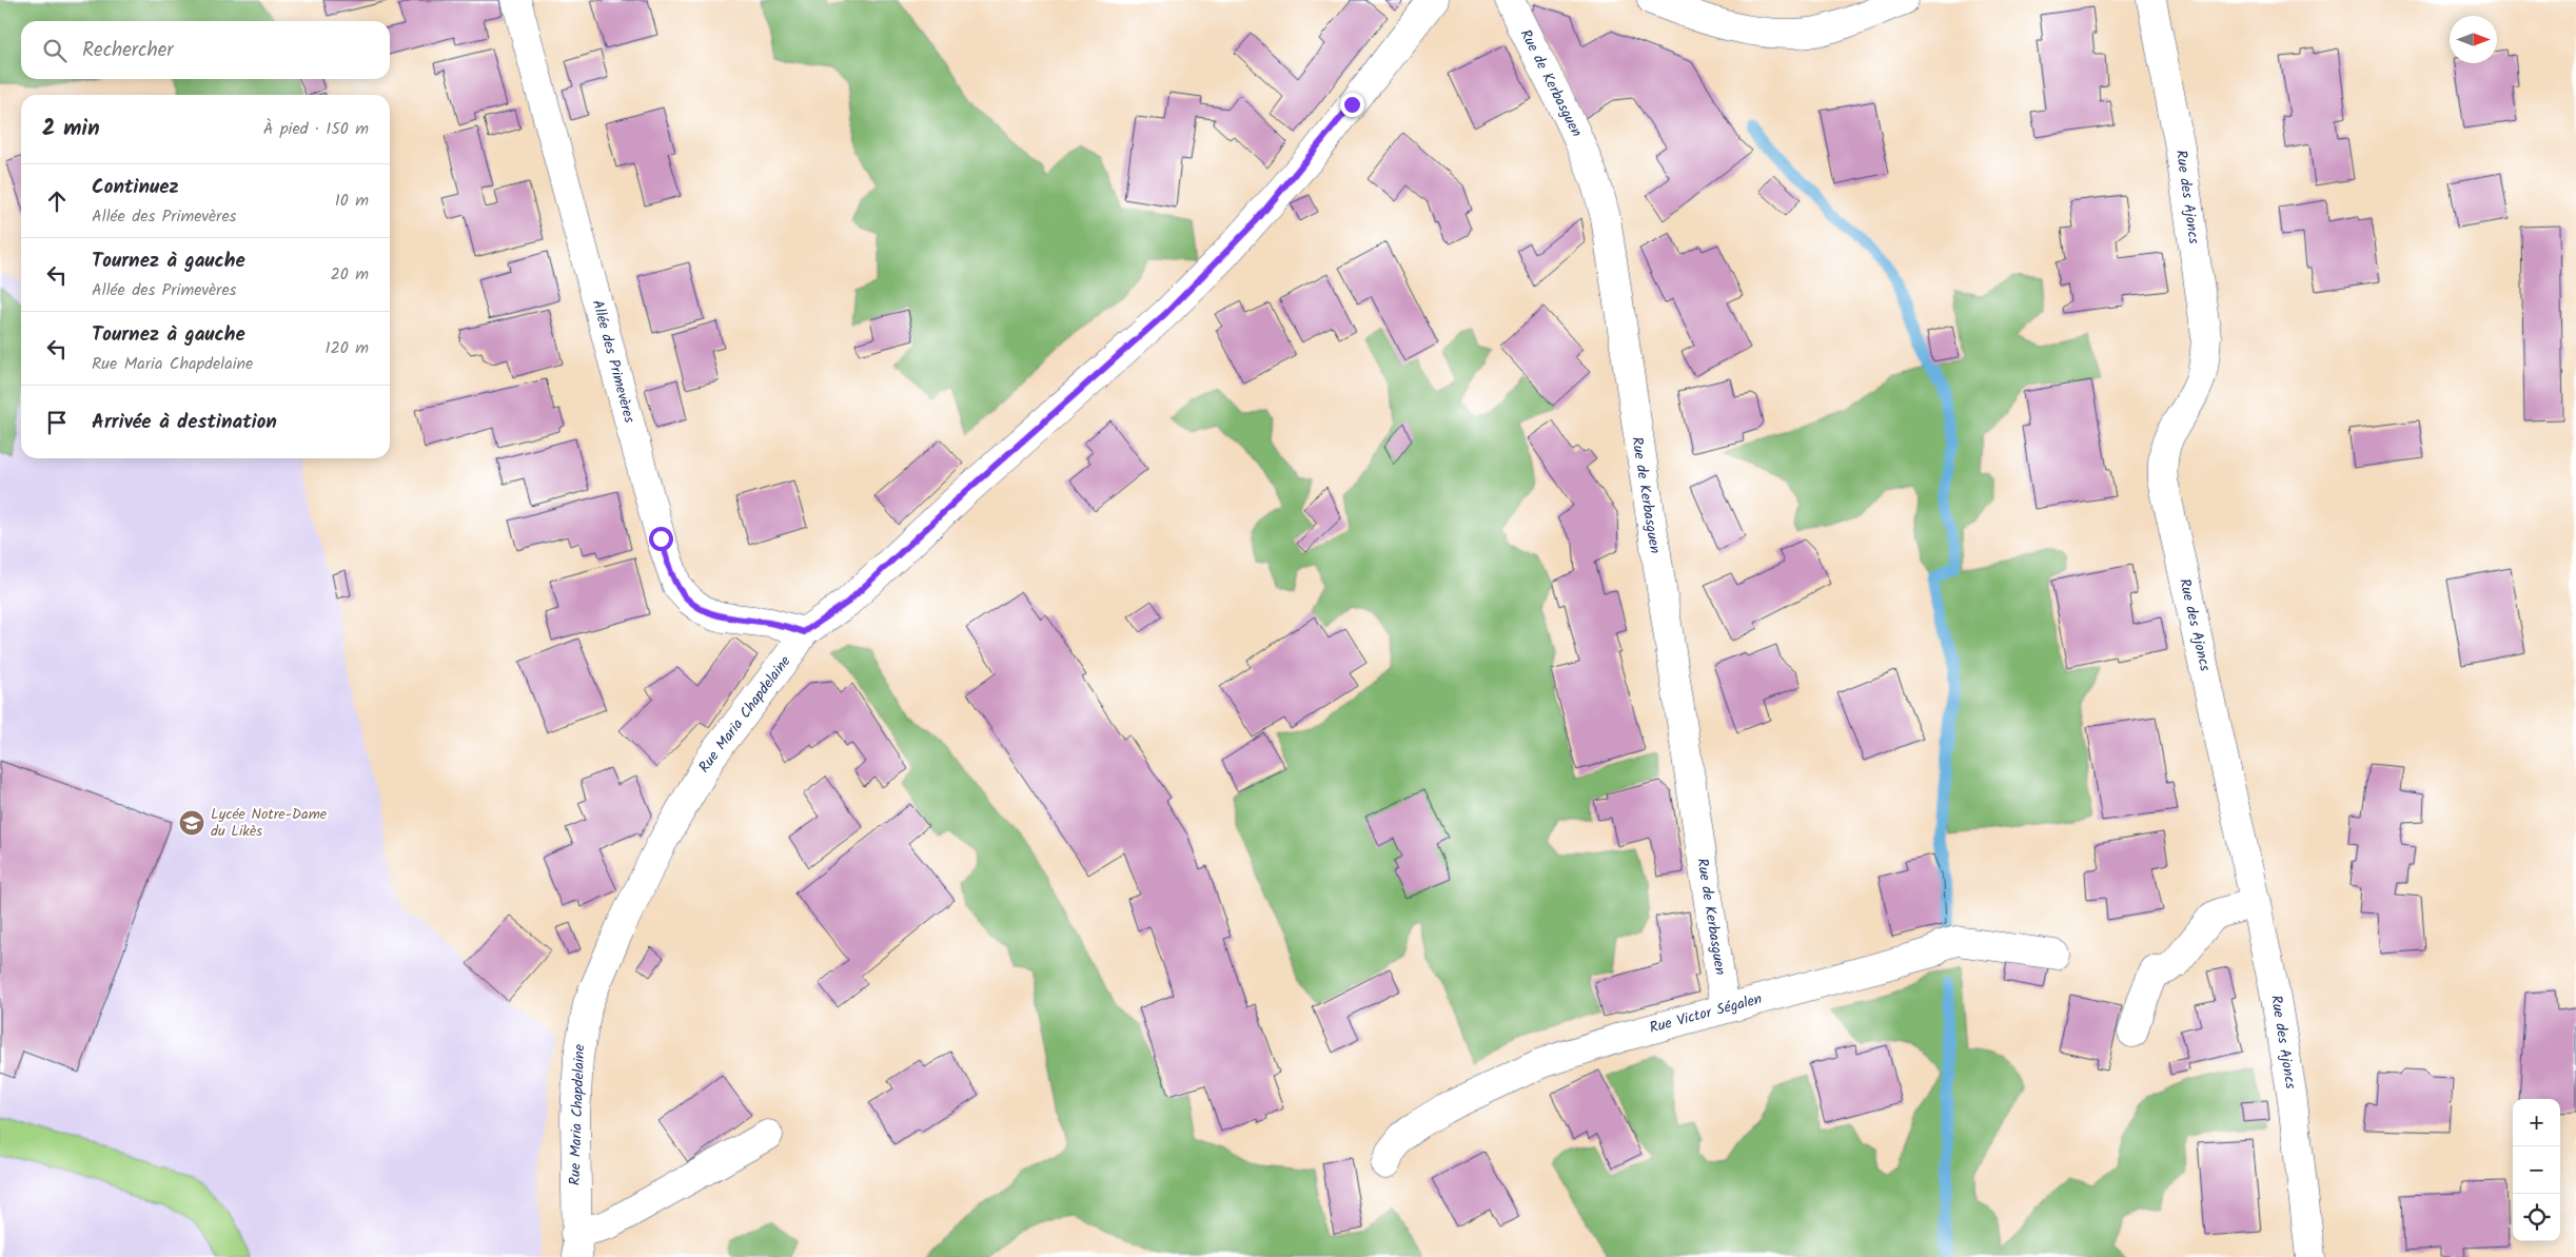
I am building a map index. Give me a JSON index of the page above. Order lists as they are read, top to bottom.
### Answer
{
  "streets": {
    "street": [
      "Rue de Kerbasguen",
      "Rue des Ajoncs",
      "Allée des Primevères",
      "Rue Maria Chapdelaine",
      "Rue Victor Ségalen"
    ]
  },
  "crossings": [
    ["Rue de Kerbasguen", "Rue Victor Ségalen"],
    ["Allée des Primevères", "Rue Maria Chapdelaine"]
  ],
  "places": {
    "school or university": ["Lycée Notre-Dame du Likès"]
  },
  "north": "right",
  "page": {
    "search": "Rechercher",
    "heading": ["2 min", "À pied · 150 m"],
    "list": [
      ["Continuez", "Allée des Primevères", "10 m"],
      ["Tournez à gauche", "Allée des Primevères", "20 m"],
      ["Tournez à gauche", "Rue Maria Chapdelaine", "120 m"],
      "Arrivée à destination"
    ],
    "map_buttons": ["+", "−"]
  }
}
